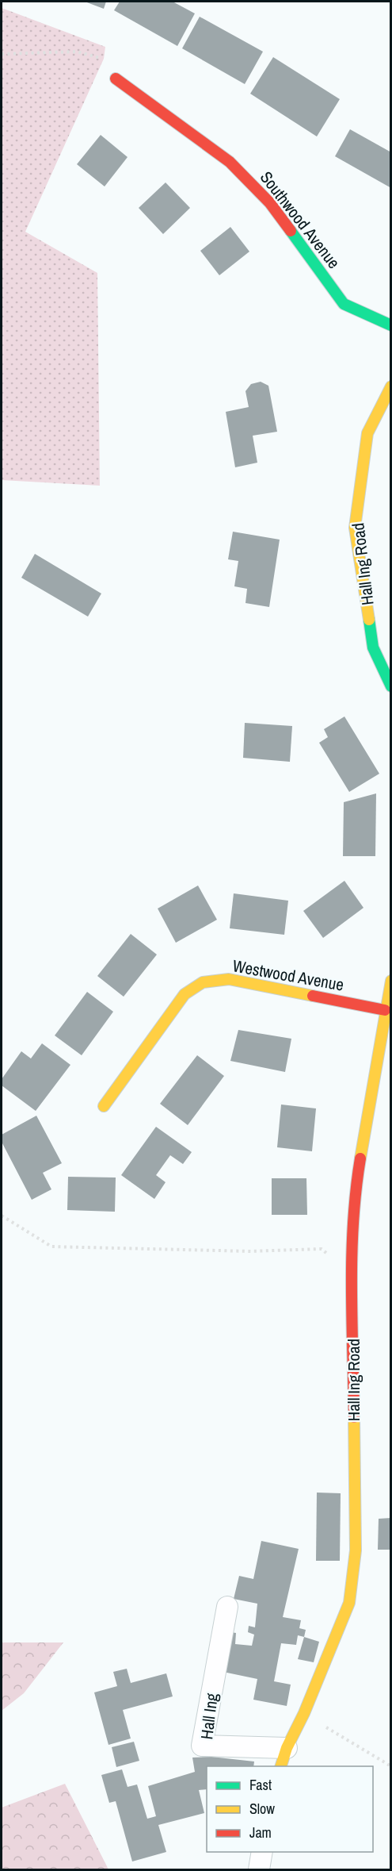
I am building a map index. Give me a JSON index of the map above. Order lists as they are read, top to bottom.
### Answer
{
  "streets": {
    "street": [
      "Southwood Avenue",
      "Hall Ing Road",
      "Westwood Avenue",
      "Hall Ing"
    ]
  },
  "crossings": [
    ["Hall Ing Road", "Westwood Avenue"],
    ["Hall Ing Road", "Hall Ing"]
  ],
  "legend": ["Fast", "Slow", "Jam"]
}
